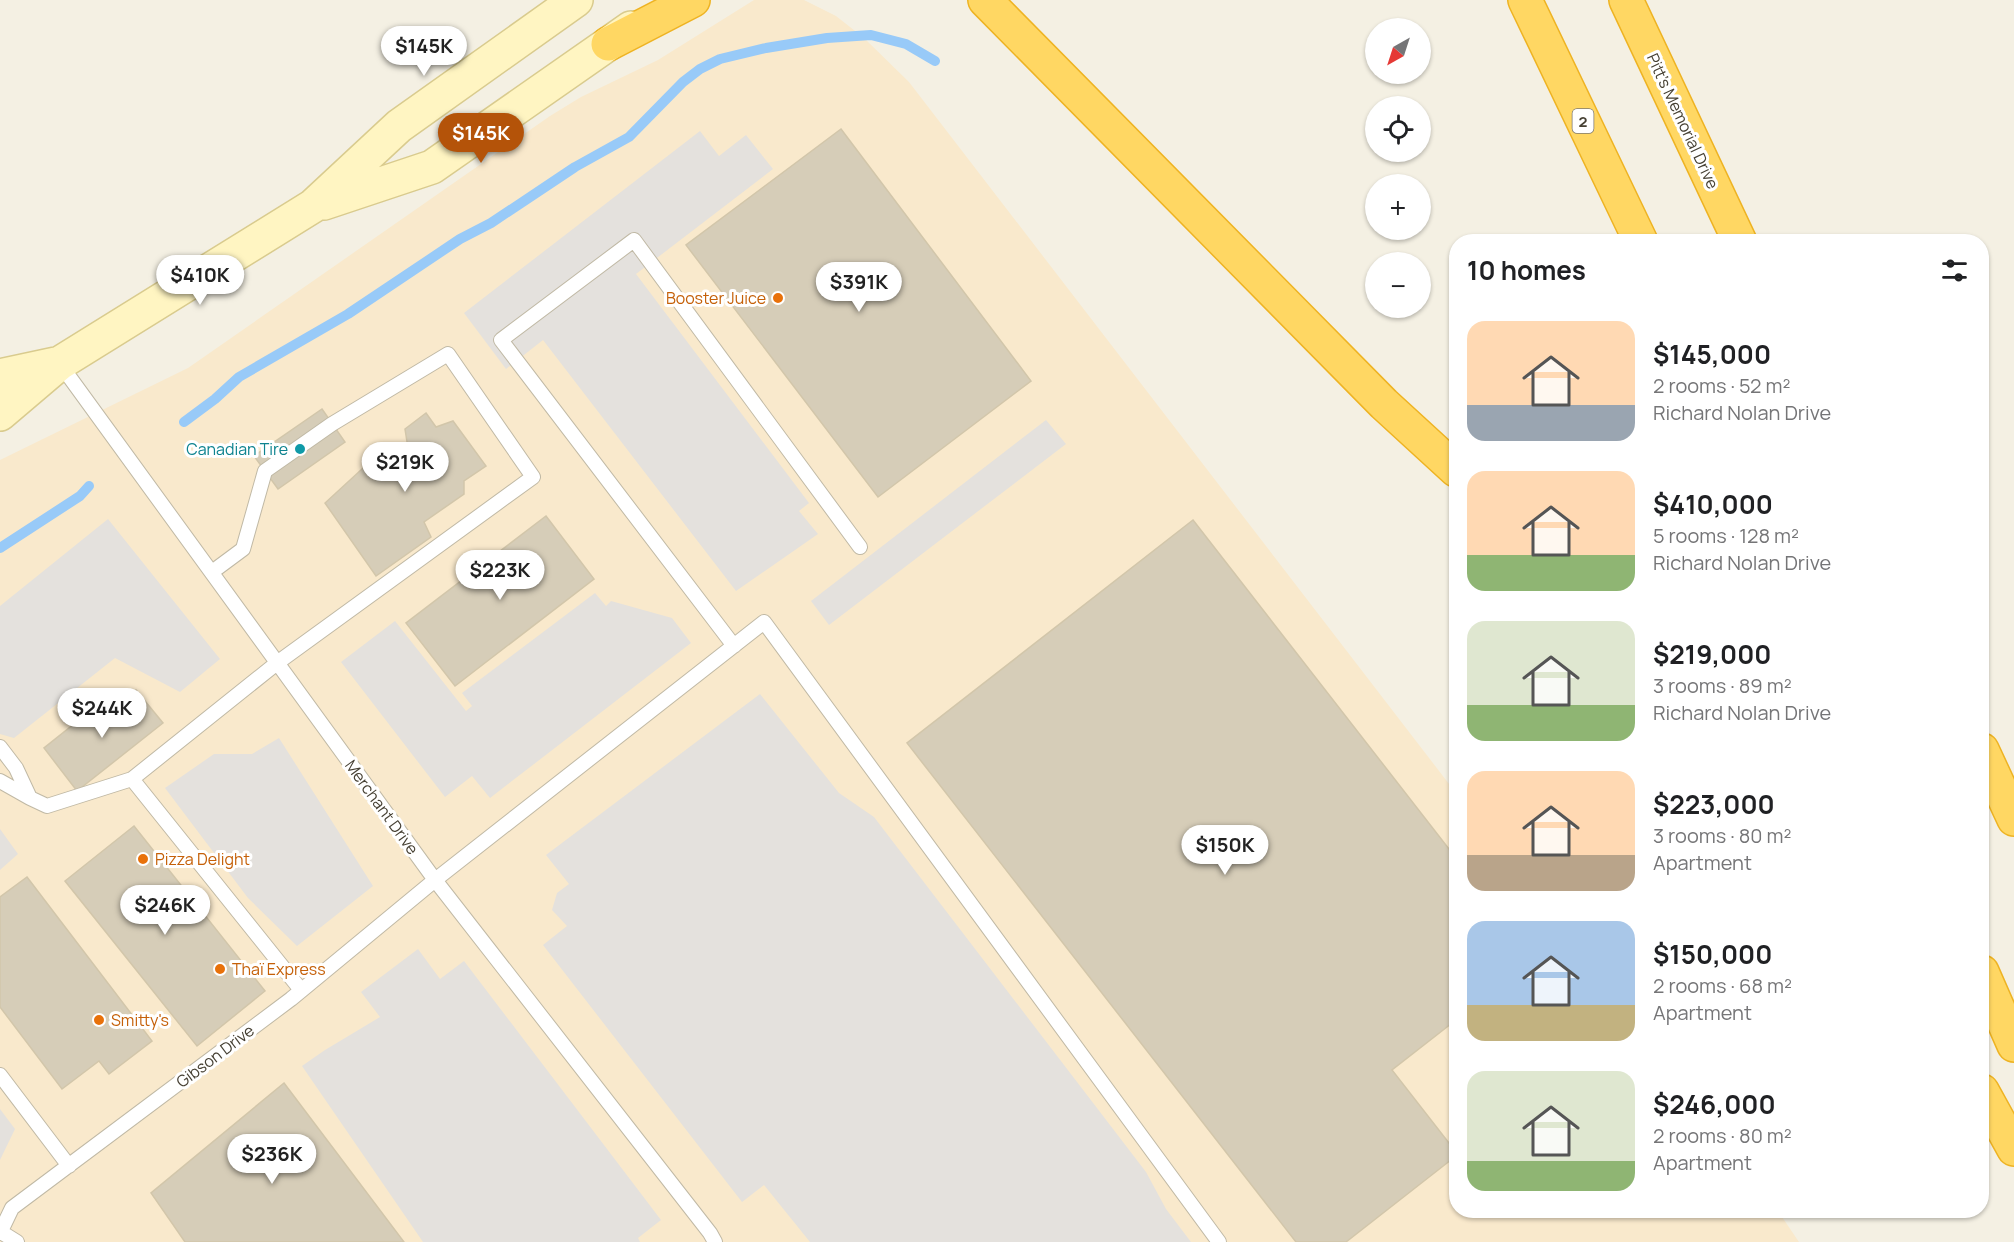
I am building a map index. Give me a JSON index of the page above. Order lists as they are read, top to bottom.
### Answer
{
  "streets": {
    "highway": ["2", "Pitt's Memorial Drive"],
    "lane": ["Merchant Drive", "Gibson Drive"]
  },
  "crossings": [
    ["Merchant Drive", "Gibson Drive"]
  ],
  "places": [
    "Booster Juice",
    "Canadian Tire",
    "Pizza Delight",
    "Thaï Express",
    "Smitty's"
  ],
  "north": "bottom left",
  "page": {
    "map_buttons": ["+", "−"],
    "price": [
      "$145K",
      "$145K",
      "$410K",
      "$391K",
      "$219K",
      "$223K",
      "$244K",
      "$150K",
      "$246K",
      "$236K"
    ],
    "heading": "10 homes",
    "list": [
      {
        "name": "$145,000",
        "note": "2 rooms · 52 m² · Richard Nolan Drive"
      },
      {
        "name": "$410,000",
        "note": "5 rooms · 128 m² · Richard Nolan Drive"
      },
      {
        "name": "$219,000",
        "note": "3 rooms · 89 m² · Richard Nolan Drive"
      },
      {
        "name": "$223,000",
        "note": "3 rooms · 80 m² · Apartment"
      },
      {
        "name": "$150,000",
        "note": "2 rooms · 68 m² · Apartment"
      },
      {
        "name": "$246,000",
        "note": "2 rooms · 80 m² · Apartment"
      }
    ]
  }
}
